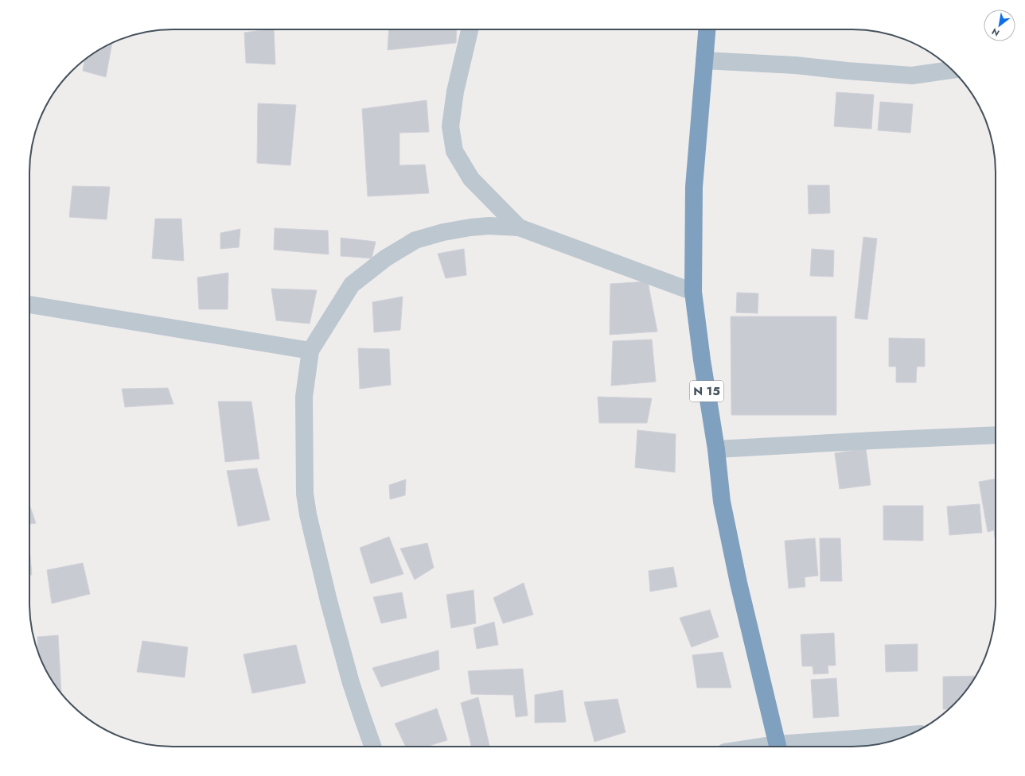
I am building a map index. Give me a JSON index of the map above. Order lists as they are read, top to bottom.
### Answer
{
  "streets": {
    "highway": ["N 15"]
  },
  "north": "bottom left"
}
